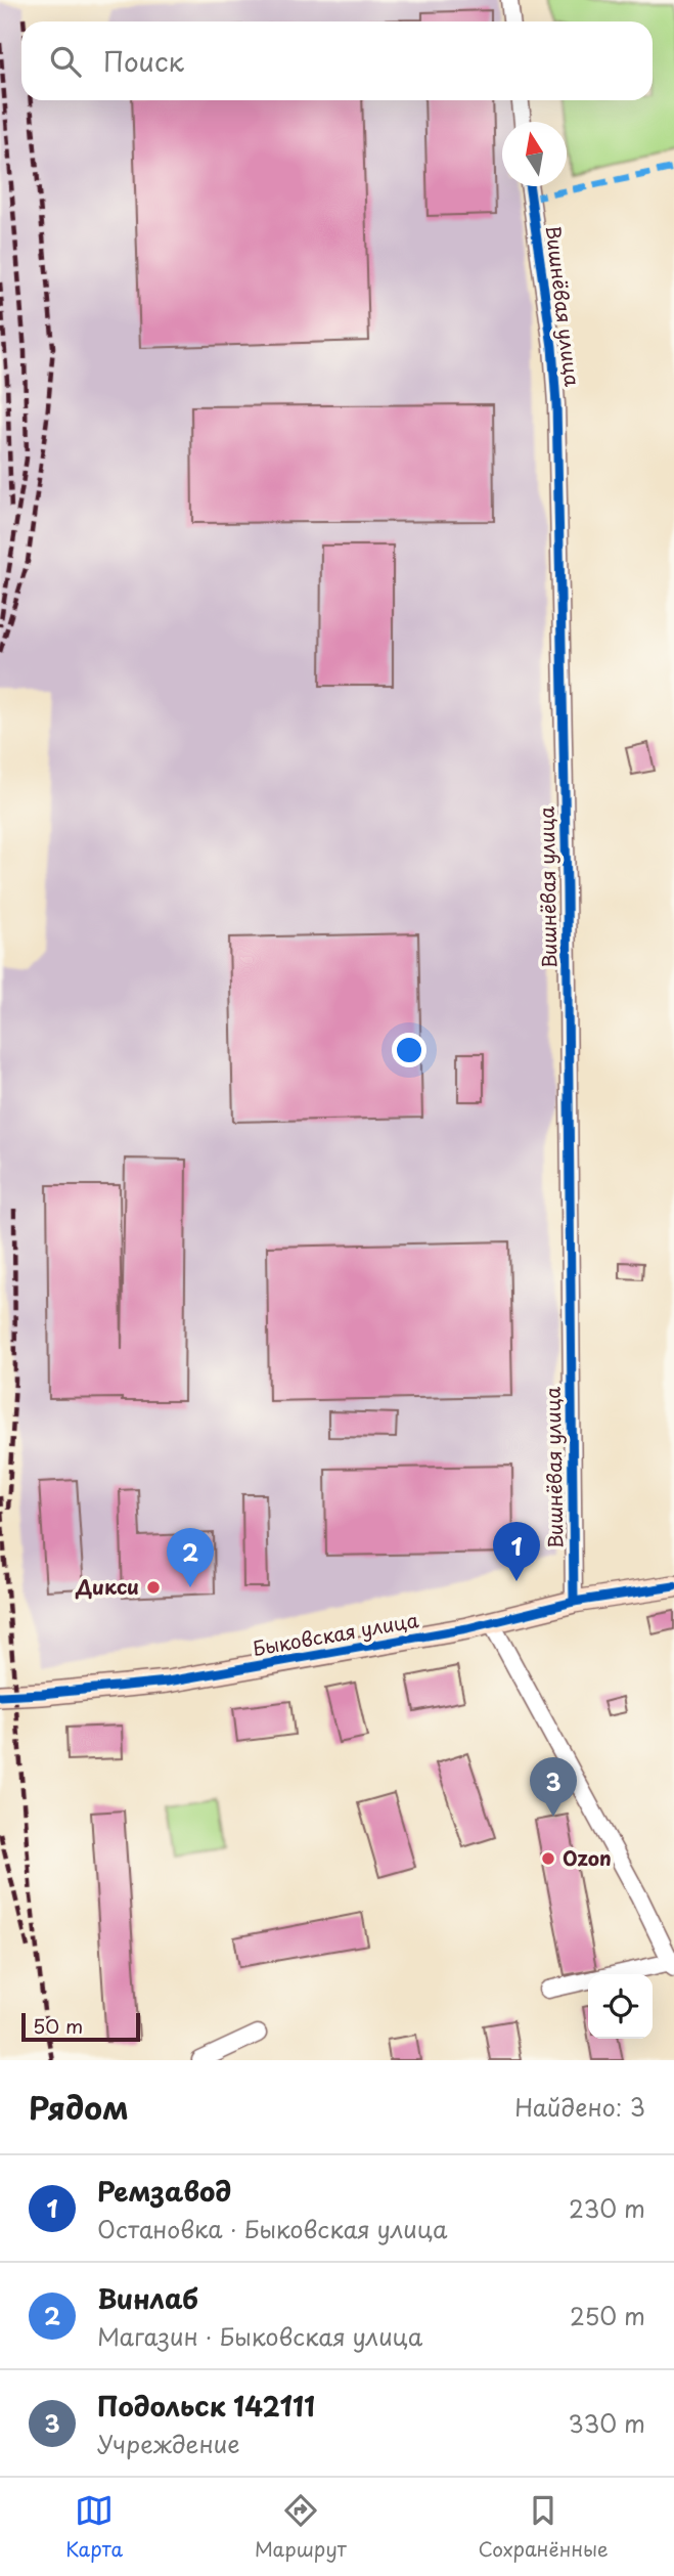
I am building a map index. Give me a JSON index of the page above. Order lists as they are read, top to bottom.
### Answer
{
  "streets": {
    "street": ["Вишнёвая улица", "Быковская улица"]
  },
  "crossings": [
    ["Вишнёвая улица", "Быковская улица"]
  ],
  "places": ["Дикси", "Ozon"],
  "scale_bar": "50 m",
  "north": "top",
  "page": {
    "search": "Поиск",
    "pins": ["1", "2", "3"],
    "scale": "50 m",
    "heading": ["Рядом", "Найдено: 3"],
    "list": [
      {
        "mark": "1",
        "name": "Ремзавод",
        "note": "Остановка · Быковская улица",
        "value": "230 m"
      },
      {
        "mark": "2",
        "name": "Винлаб",
        "note": "Магазин · Быковская улица",
        "value": "250 m"
      },
      {
        "mark": "3",
        "name": "Подольск 142111",
        "note": "Учреждение",
        "value": "330 m"
      }
    ],
    "nav": ["Карта", "Маршрут", "Сохранённые"]
  }
}
